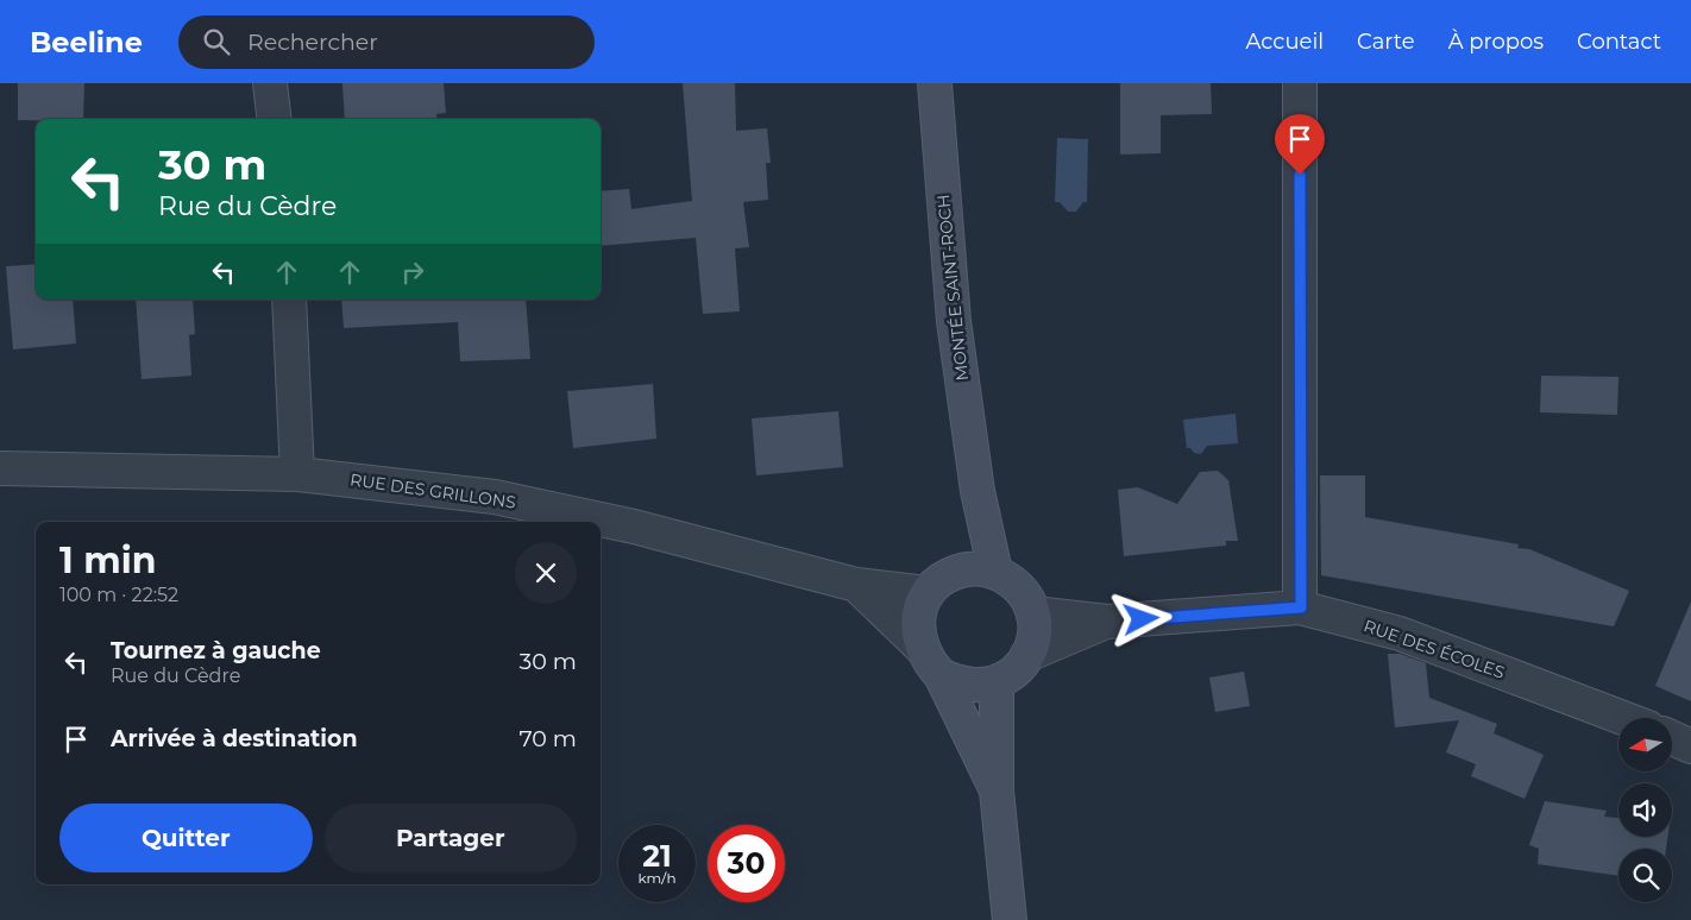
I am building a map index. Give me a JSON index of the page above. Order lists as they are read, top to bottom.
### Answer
{
  "streets": {
    "main road": ["MONTÉE SAINT-ROCH"],
    "street": ["RUE DES GRILLONS", "RUE DES ÉCOLES"]
  },
  "crossings": [
    ["RUE DES GRILLONS", "RUE DES ÉCOLES"]
  ],
  "north": "left",
  "page": {
    "header": "Beeline",
    "search": "Rechercher",
    "nav": [
      "Accueil",
      "Carte",
      "À propos",
      "Contact"
    ],
    "turn": ["30 m", "Rue du Cèdre"],
    "heading": ["1 min", "100 m · 22:52"],
    "list": [
      {
        "name": "Tournez à gauche",
        "note": "Rue du Cèdre",
        "value": "30 m"
      },
      {
        "name": "Arrivée à destination",
        "value": "70 m"
      }
    ],
    "buttons": ["Quitter", "Partager"],
    "speed": "21 km/h",
    "limit": "30"
  }
}
